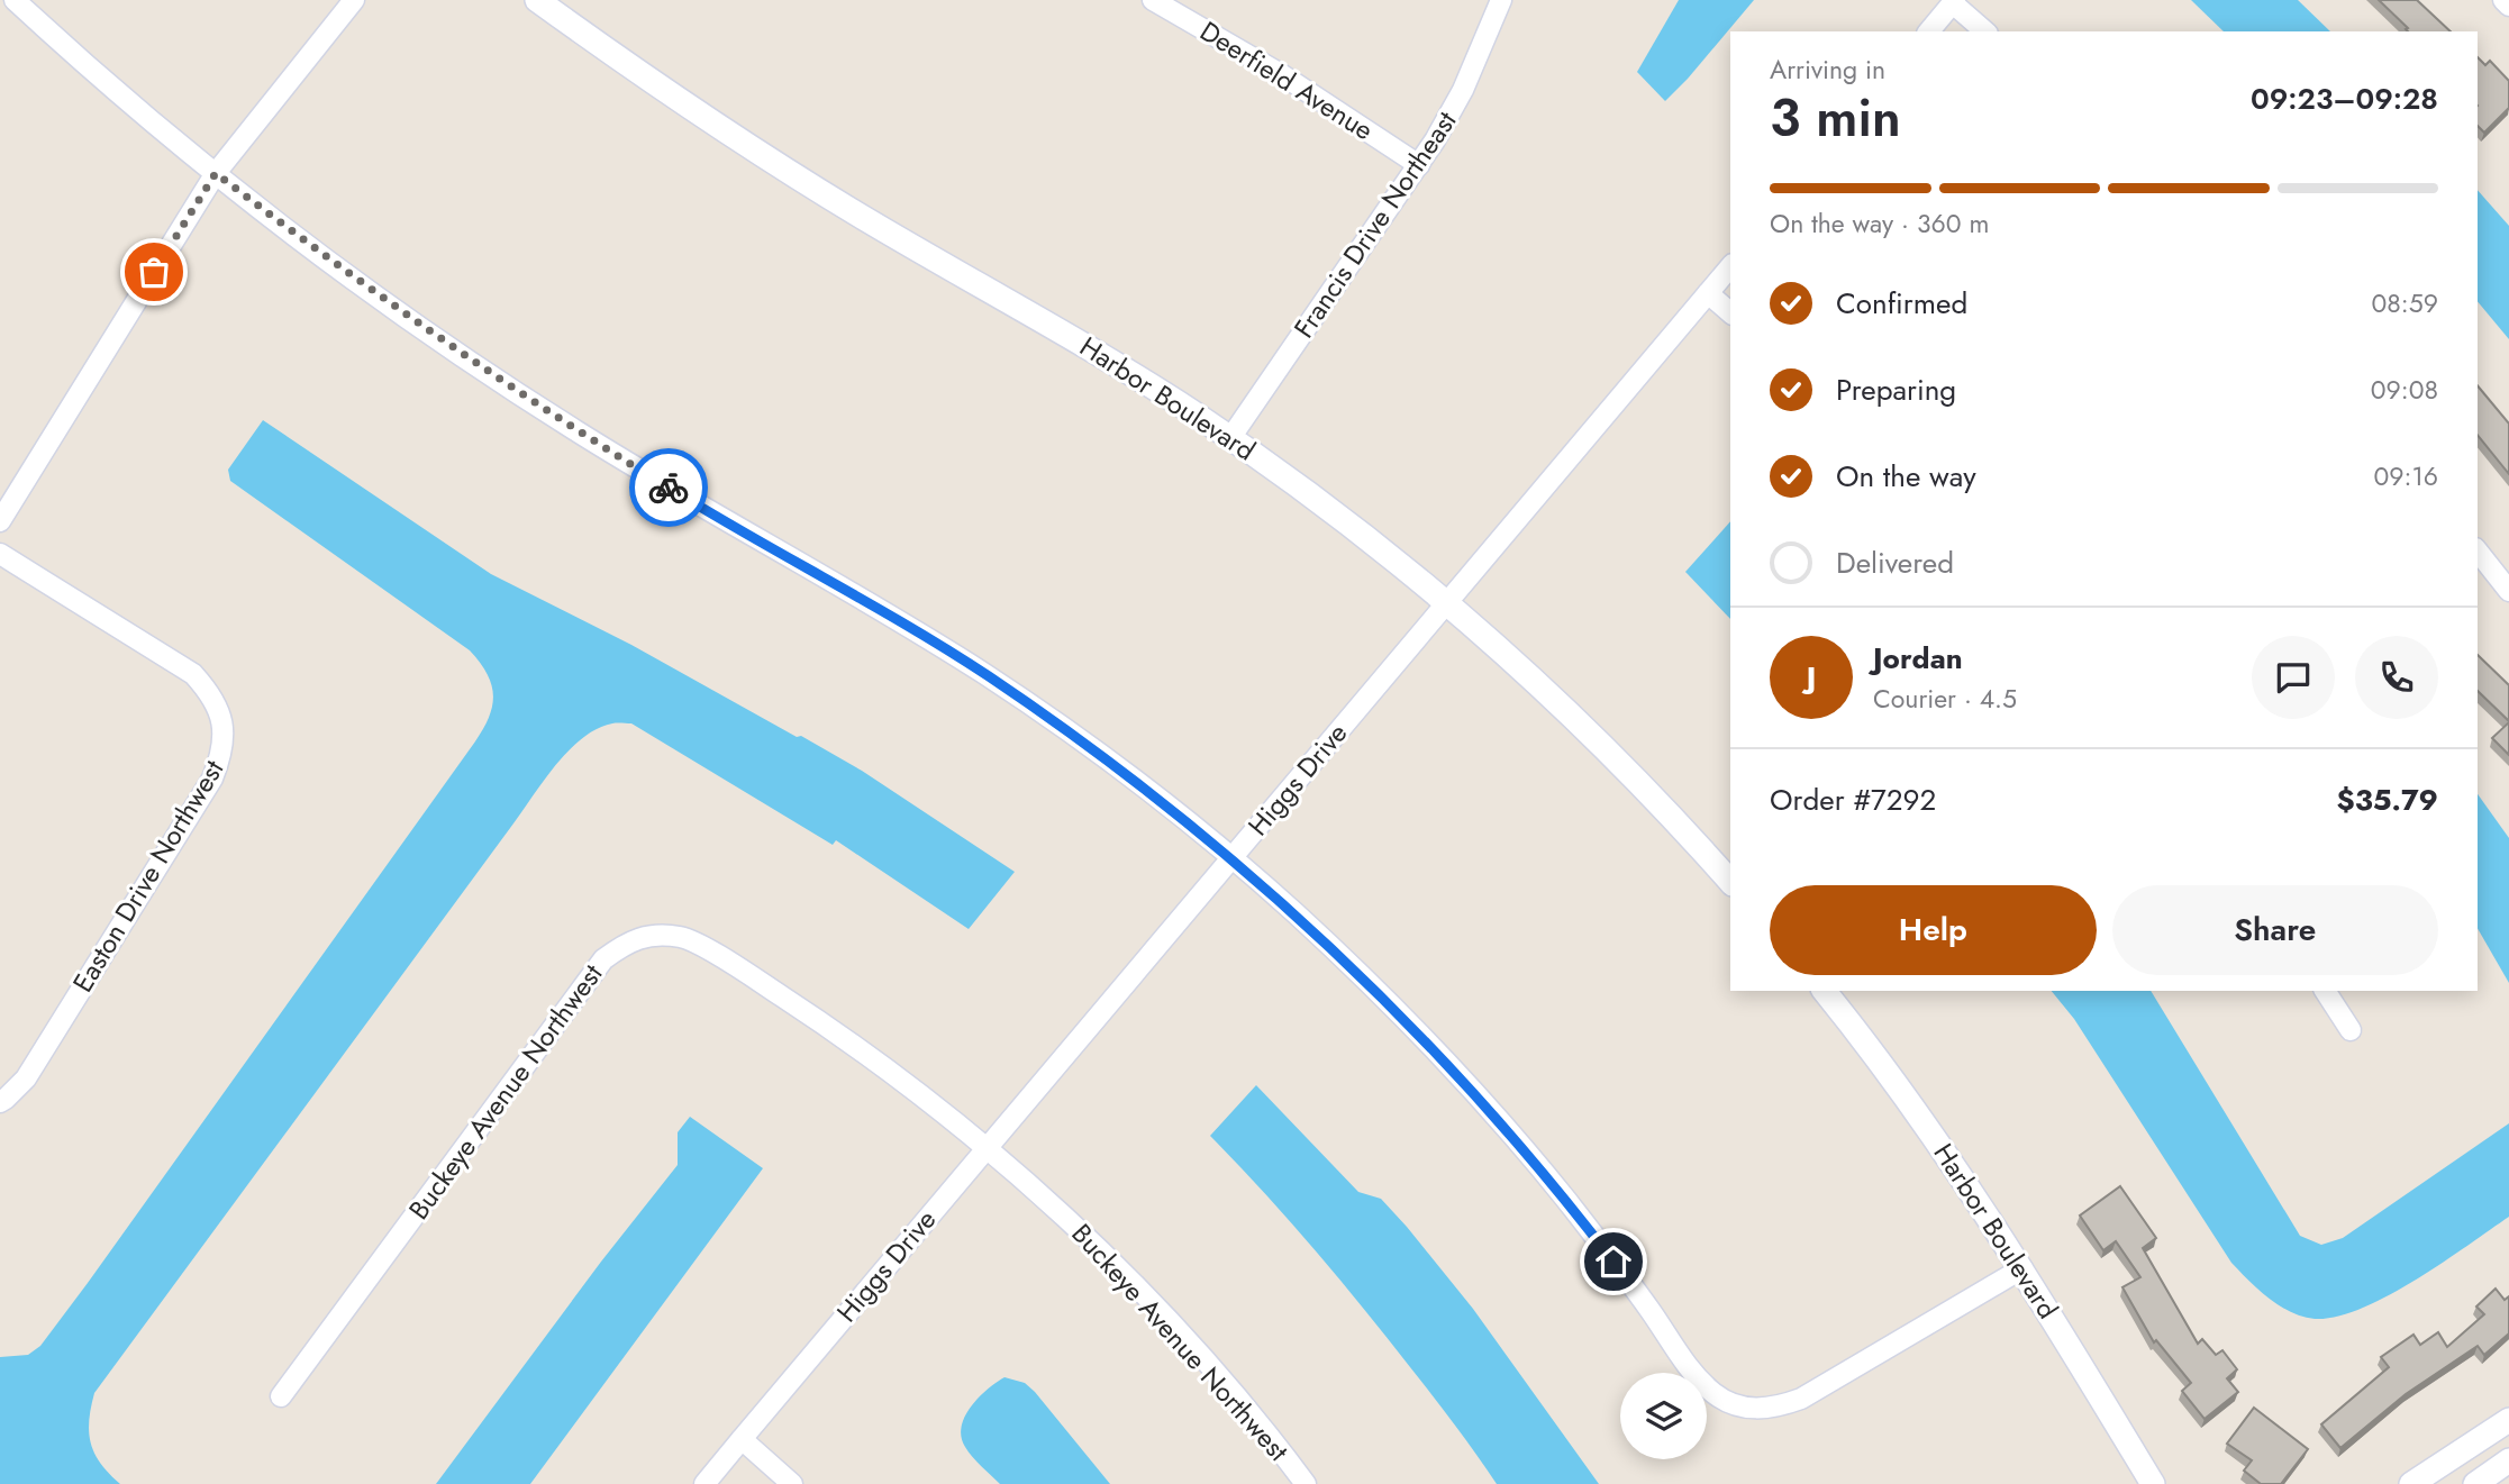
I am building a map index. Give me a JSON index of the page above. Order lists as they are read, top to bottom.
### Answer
{
  "streets": {
    "street": [
      "Deerfield Avenue",
      "Francis Drive Northeast",
      "Harbor Boulevard",
      "Higgs Drive",
      "Easton Drive Northwest",
      "Buckeye Avenue Northwest"
    ]
  },
  "crossings": [
    ["Deerfield Avenue", "Francis Drive Northeast"],
    ["Francis Drive Northeast", "Harbor Boulevard"],
    ["Harbor Boulevard", "Higgs Drive"],
    ["Higgs Drive", "Buckeye Avenue Northwest"]
  ],
  "page": {
    "heading": ["3 min", "Arriving in", "09:23–09:28"],
    "panel": [
      "Jordan",
      "Courier · 4.5",
      "Order #7292",
      "$35.79"
    ],
    "bar": "On the way · 360 m",
    "list": [
      ["Confirmed", "08:59"],
      ["Preparing", "09:08"],
      ["On the way", "09:16"],
      "Delivered"
    ],
    "round": "J",
    "buttons": ["Help", "Share"]
  }
}
